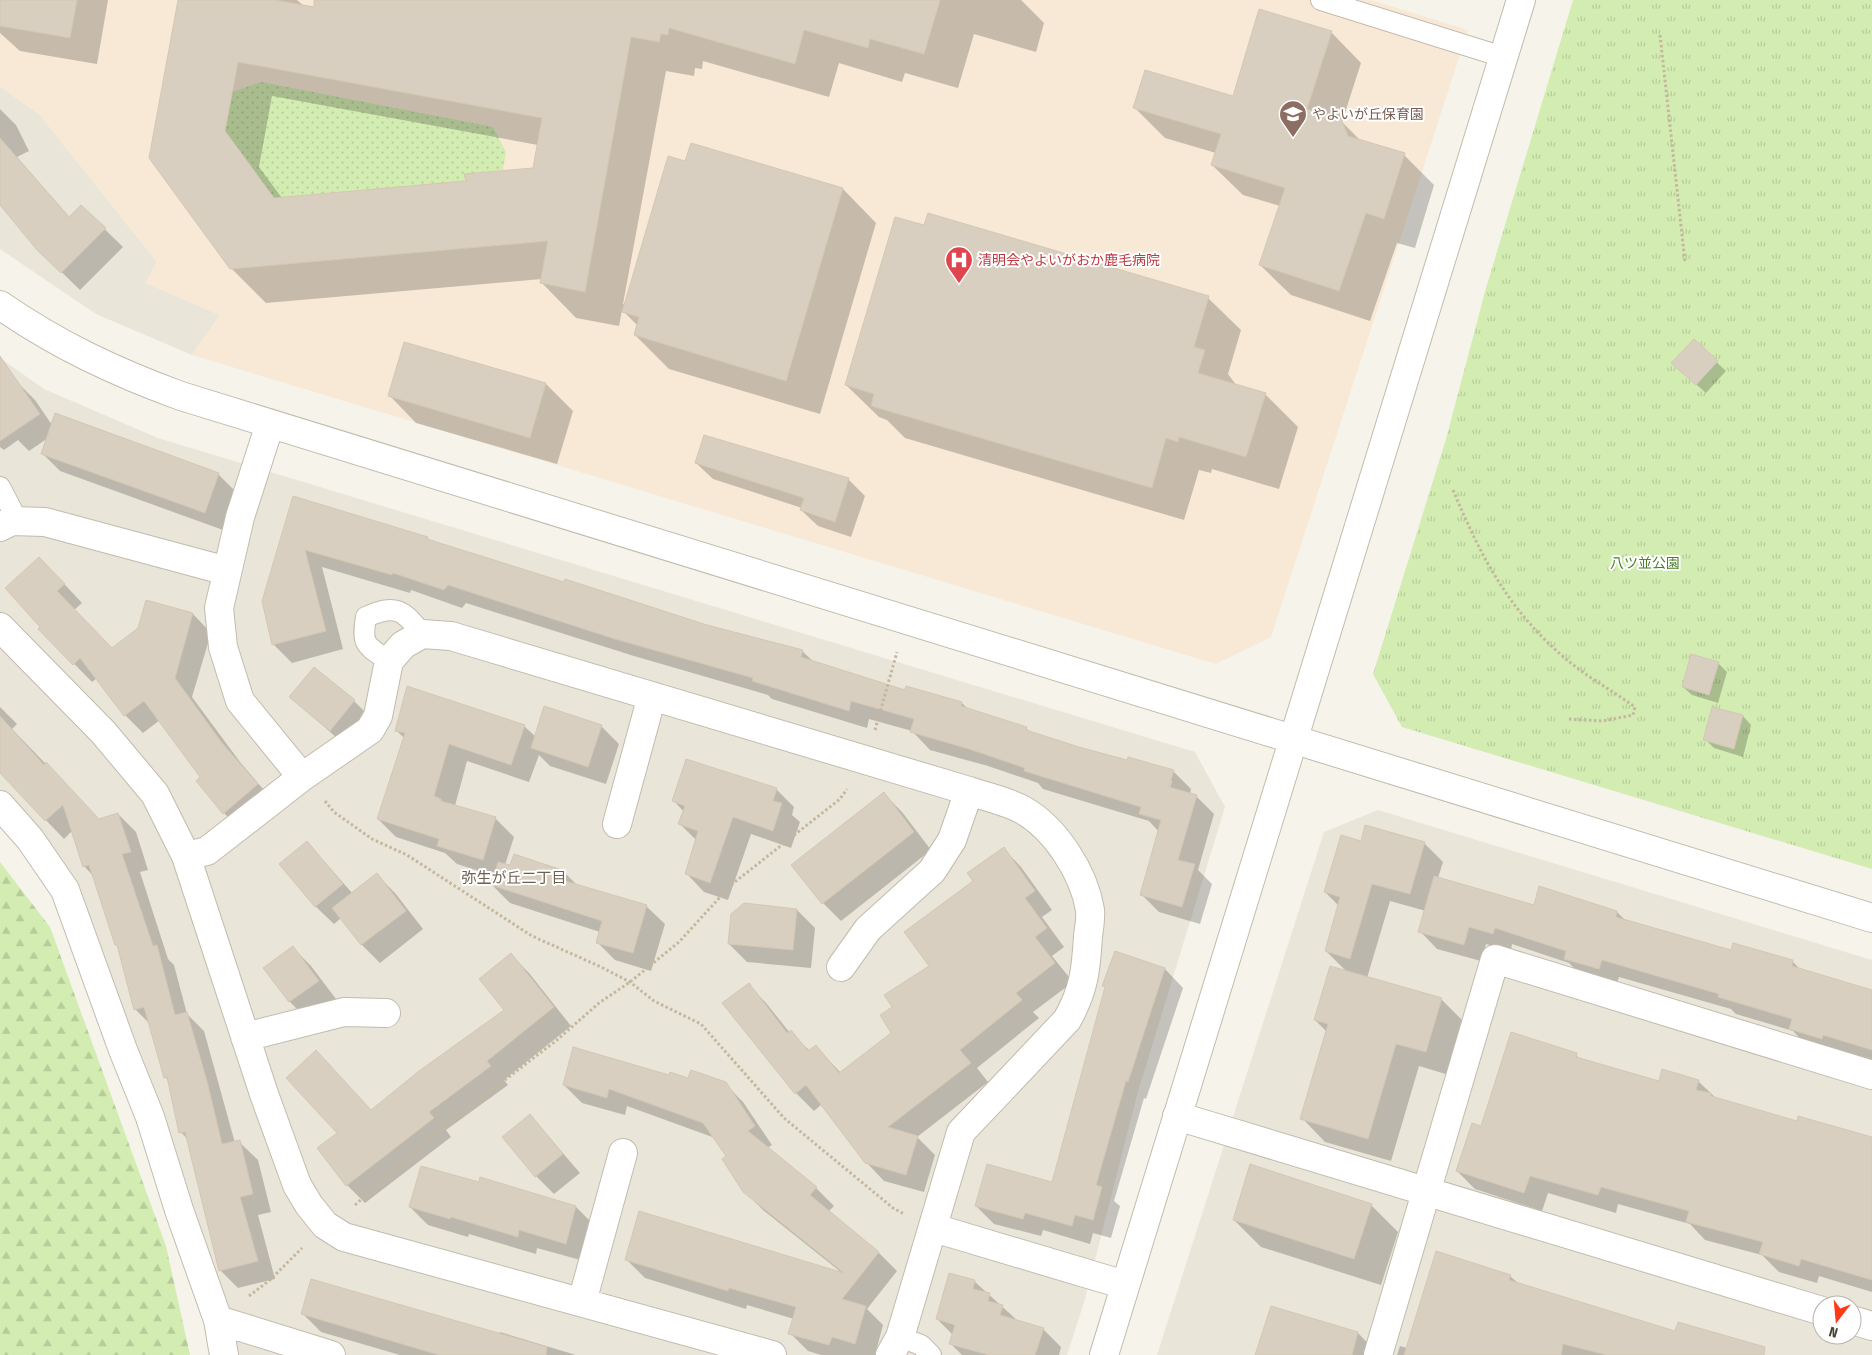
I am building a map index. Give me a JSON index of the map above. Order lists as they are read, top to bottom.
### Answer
{
  "districts": ["弥生が丘二丁目"],
  "parks": ["八ツ並公園"],
  "places": {
    "school or university": ["やよいが丘保育園"],
    "hospital": ["清明会やよいがおか鹿毛病院"]
  },
  "north": "bottom"
}
